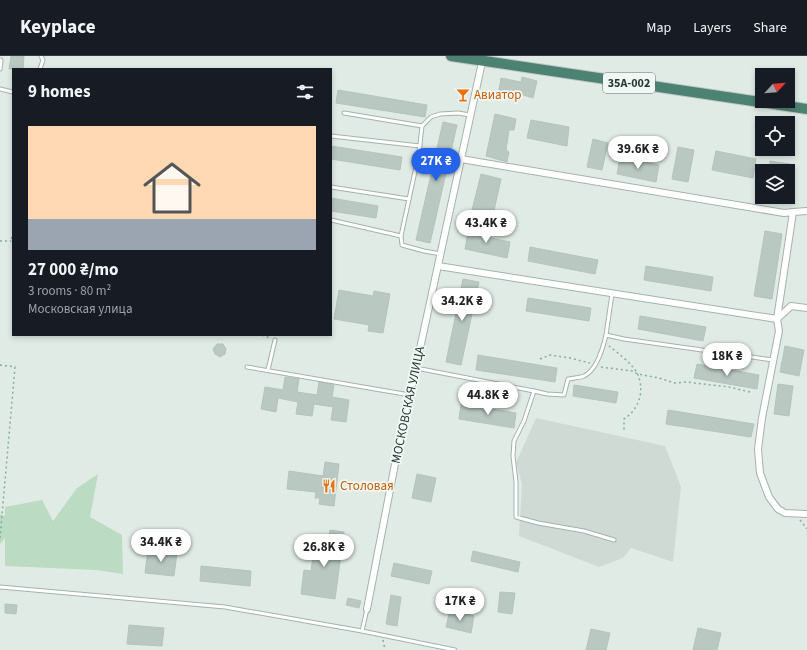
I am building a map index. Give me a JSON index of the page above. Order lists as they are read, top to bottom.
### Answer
{
  "streets": {
    "highway": ["35А-002"],
    "street": ["МОСКОВСКАЯ УЛИЦА"]
  },
  "crossings": [
    ["35А-002", "МОСКОВСКАЯ УЛИЦА"]
  ],
  "places": {
    "bar": ["Авиатор"],
    "restaurant": ["Столовая"]
  },
  "north": "top right",
  "page": {
    "header": "Keyplace",
    "nav": ["Map", "Layers", "Share"],
    "heading": "9 homes",
    "list": [
      {
        "name": "27 000 ₴/mo",
        "note": "3 rooms · 80 m² · Московская улица"
      }
    ],
    "price": [
      "39.6K ₴",
      "27K ₴",
      "43.4K ₴",
      "34.2K ₴",
      "18K ₴",
      "44.8K ₴",
      "34.4K ₴",
      "26.8K ₴",
      "17K ₴"
    ]
  }
}
